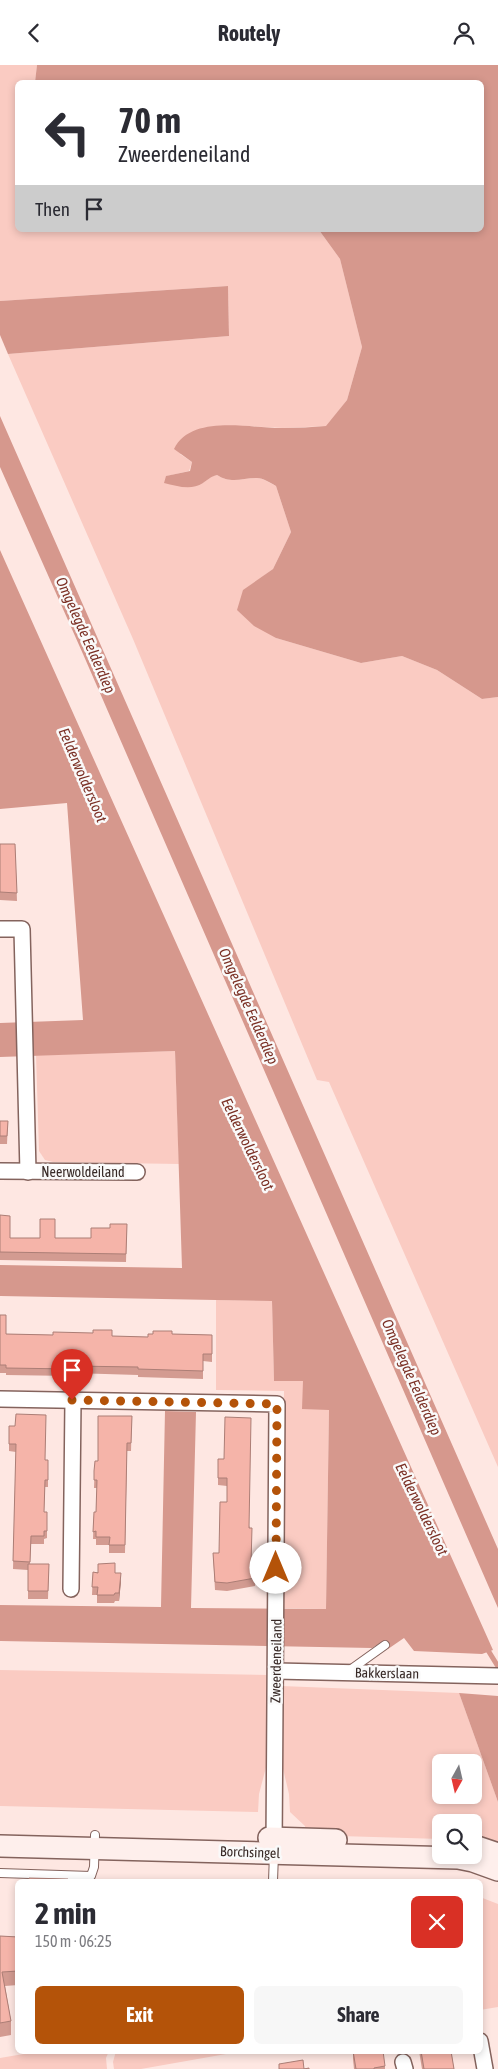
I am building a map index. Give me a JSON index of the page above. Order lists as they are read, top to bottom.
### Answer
{
  "streets": {
    "main road": ["Borchsingel"],
    "street": ["Neerwoldeiland", "Zweerdeneiland", "Bakkerslaan"]
  },
  "crossings": [
    ["Zweerdeneiland", "Bakkerslaan"],
    ["Zweerdeneiland", "Borchsingel"]
  ],
  "water": ["Omgelegde Eelderdiep", "Eelderwoldersloot"],
  "north": "bottom",
  "page": {
    "header": "Routely",
    "turn": ["70 m", "Zweerdeneiland"],
    "then": "Then",
    "heading": ["2 min", "150 m · 06:25"],
    "buttons": ["Exit", "Share"]
  }
}
